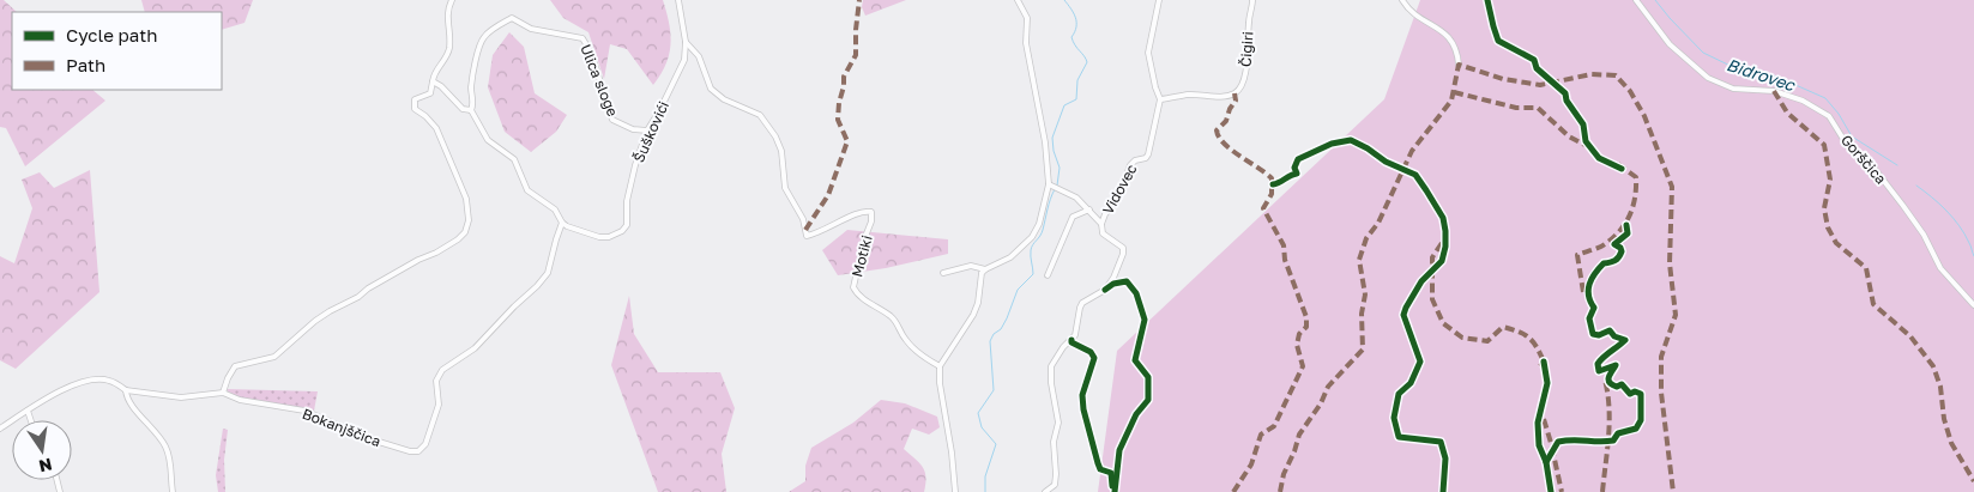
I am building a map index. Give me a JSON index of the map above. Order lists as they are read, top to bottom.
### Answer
{
  "streets": {
    "street": [
      "Čigiri",
      "Ulica sloge",
      "Šuškovići",
      "Gorščica",
      "Vidovec",
      "Motiki",
      "Bokanjščica"
    ]
  },
  "crossings": [
    ["Čigiri", "Vidovec"],
    ["Ulica sloge", "Šuškovići"],
    ["Šuškovići", "Motiki"],
    ["Šuškovići", "Bokanjščica"]
  ],
  "water": ["Bidrovec"],
  "legend": ["Cycle path", "Path"],
  "north": "bottom"
}
